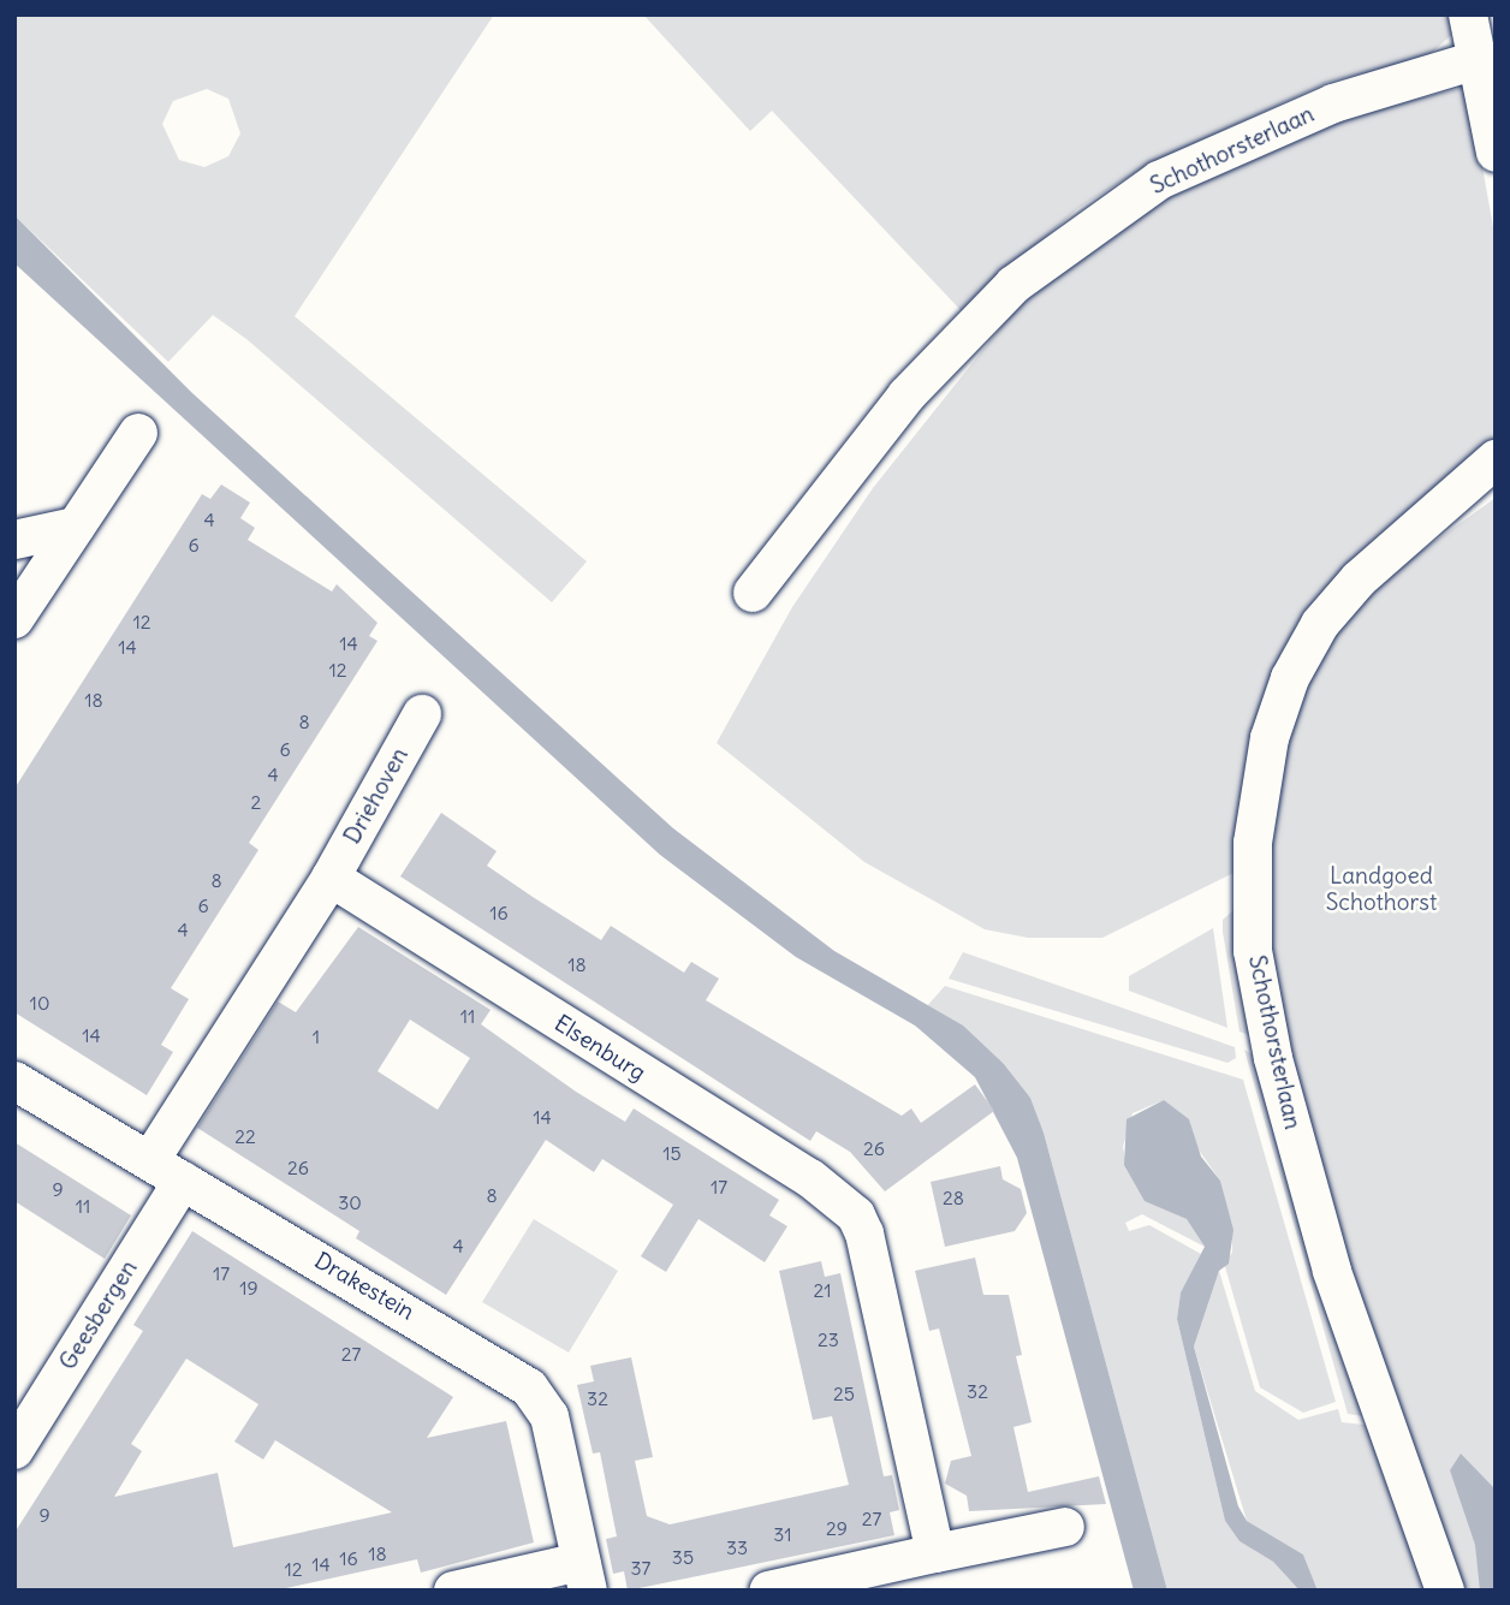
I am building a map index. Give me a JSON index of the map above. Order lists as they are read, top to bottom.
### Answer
{
  "streets": {
    "street": [
      "Schothorsterlaan",
      "Driehoven",
      "Elsenburg",
      "Drakestein",
      "Geesbergen"
    ]
  },
  "crossings": [
    ["Driehoven", "Elsenburg"],
    ["Drakestein", "Geesbergen"]
  ],
  "parks": ["Landgoed Schothorst"],
  "house_numbers": [
    "4",
    "6",
    "12",
    "14",
    "14",
    "12",
    "18",
    "8",
    "6",
    "4",
    "2",
    "8",
    "6",
    "16",
    "4",
    "18",
    "10",
    "11",
    "14",
    "1",
    "14",
    "22",
    "26",
    "15",
    "26",
    "17",
    "9",
    "8",
    "28",
    "30",
    "11",
    "4",
    "17",
    "19",
    "21",
    "23",
    "27",
    "32",
    "25",
    "32",
    "9",
    "27",
    "29",
    "31",
    "33",
    "18",
    "35",
    "16",
    "14",
    "37",
    "12"
  ]
}
